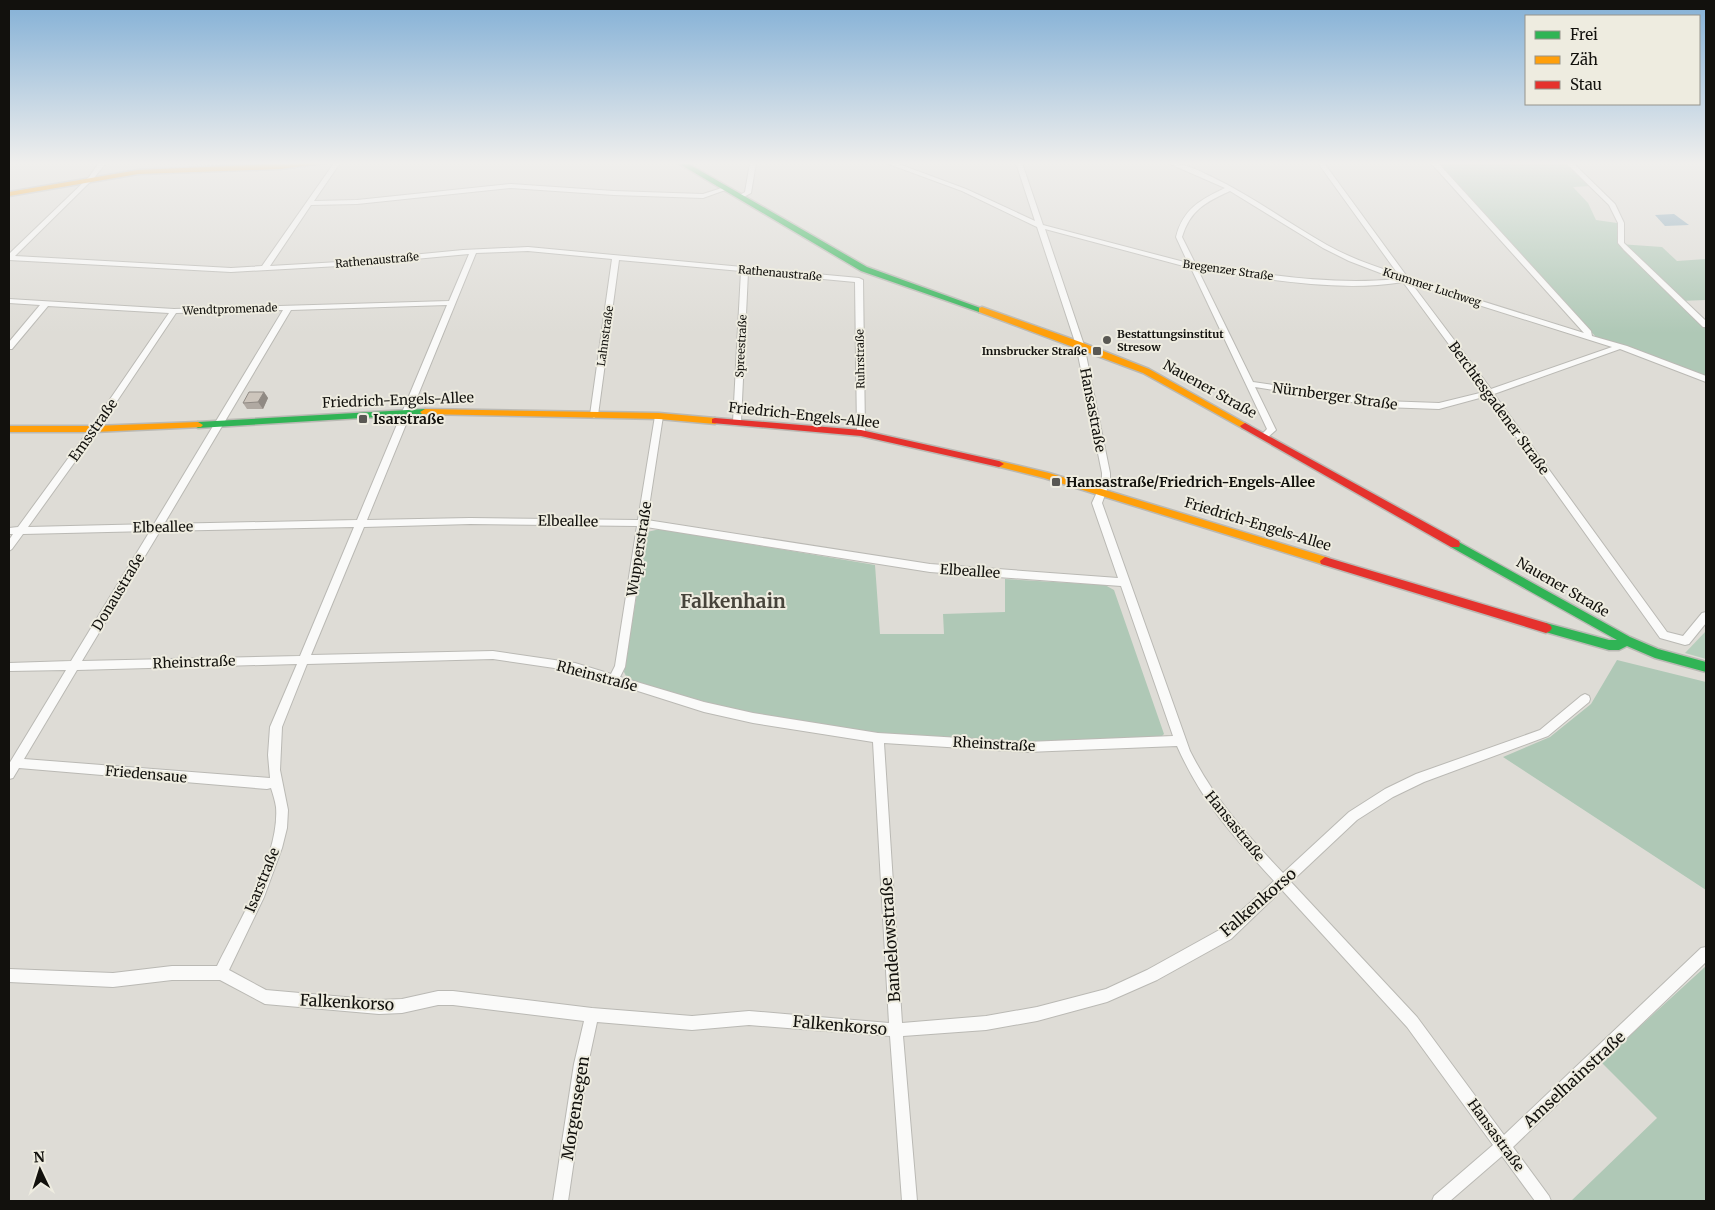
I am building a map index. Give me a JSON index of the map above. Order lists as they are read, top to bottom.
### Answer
{
  "streets": {
    "street": [
      "Rathenaustraße",
      "Bregenzer Straße",
      "Krummer Luchweg",
      "Wendtpromenade",
      "Lahnstraße",
      "Spreestraße",
      "Ruhrstraße",
      "Nauener Straße",
      "Nürnberger Straße",
      "Friedrich-Engels-Allee",
      "Berchtesgadener Straße",
      "Hansastraße",
      "Emsstraße",
      "Elbeallee",
      "Wupperstraße",
      "Donaustraße",
      "Rheinstraße",
      "Friedensaue",
      "Isarstraße",
      "Falkenkorso",
      "Bandelowstraße",
      "Amselhainstraße",
      "Morgensegen"
    ]
  },
  "crossings": [
    ["Rathenaustraße", "Lahnstraße"],
    ["Rathenaustraße", "Spreestraße"],
    ["Rathenaustraße", "Ruhrstraße"],
    ["Rathenaustraße", "Isarstraße"],
    ["Bregenzer Straße", "Krummer Luchweg"],
    ["Bregenzer Straße", "Berchtesgadener Straße"],
    ["Krummer Luchweg", "Nürnberger Straße"],
    ["Krummer Luchweg", "Berchtesgadener Straße"],
    ["Wendtpromenade", "Emsstraße"],
    ["Wendtpromenade", "Donaustraße"],
    ["Wendtpromenade", "Isarstraße"],
    ["Lahnstraße", "Friedrich-Engels-Allee"],
    ["Spreestraße", "Friedrich-Engels-Allee"],
    ["Ruhrstraße", "Friedrich-Engels-Allee"],
    ["Nauener Straße", "Friedrich-Engels-Allee"],
    ["Nauener Straße", "Hansastraße"],
    ["Nürnberger Straße", "Berchtesgadener Straße"],
    ["Friedrich-Engels-Allee", "Hansastraße"],
    ["Friedrich-Engels-Allee", "Emsstraße"],
    ["Friedrich-Engels-Allee", "Wupperstraße"],
    ["Friedrich-Engels-Allee", "Donaustraße"],
    ["Friedrich-Engels-Allee", "Isarstraße"],
    ["Hansastraße", "Elbeallee"],
    ["Hansastraße", "Rheinstraße"],
    ["Hansastraße", "Falkenkorso"],
    ["Hansastraße", "Amselhainstraße"],
    ["Emsstraße", "Elbeallee"],
    ["Elbeallee", "Wupperstraße"],
    ["Elbeallee", "Donaustraße"],
    ["Elbeallee", "Isarstraße"],
    ["Wupperstraße", "Rheinstraße"],
    ["Donaustraße", "Rheinstraße"],
    ["Donaustraße", "Friedensaue"],
    ["Rheinstraße", "Isarstraße"],
    ["Rheinstraße", "Bandelowstraße"],
    ["Friedensaue", "Isarstraße"],
    ["Isarstraße", "Falkenkorso"],
    ["Falkenkorso", "Bandelowstraße"],
    ["Falkenkorso", "Morgensegen"]
  ],
  "districts": ["Falkenhain"],
  "places": {
    "other": ["Bestattungsinstitut Stresow"],
    "transit": ["Innsbrucker Straße", "Isarstraße", "Hansastraße/Friedrich-Engels-Allee"]
  },
  "legend": ["Frei", "Zäh", "Stau"],
  "north": "top"
}
